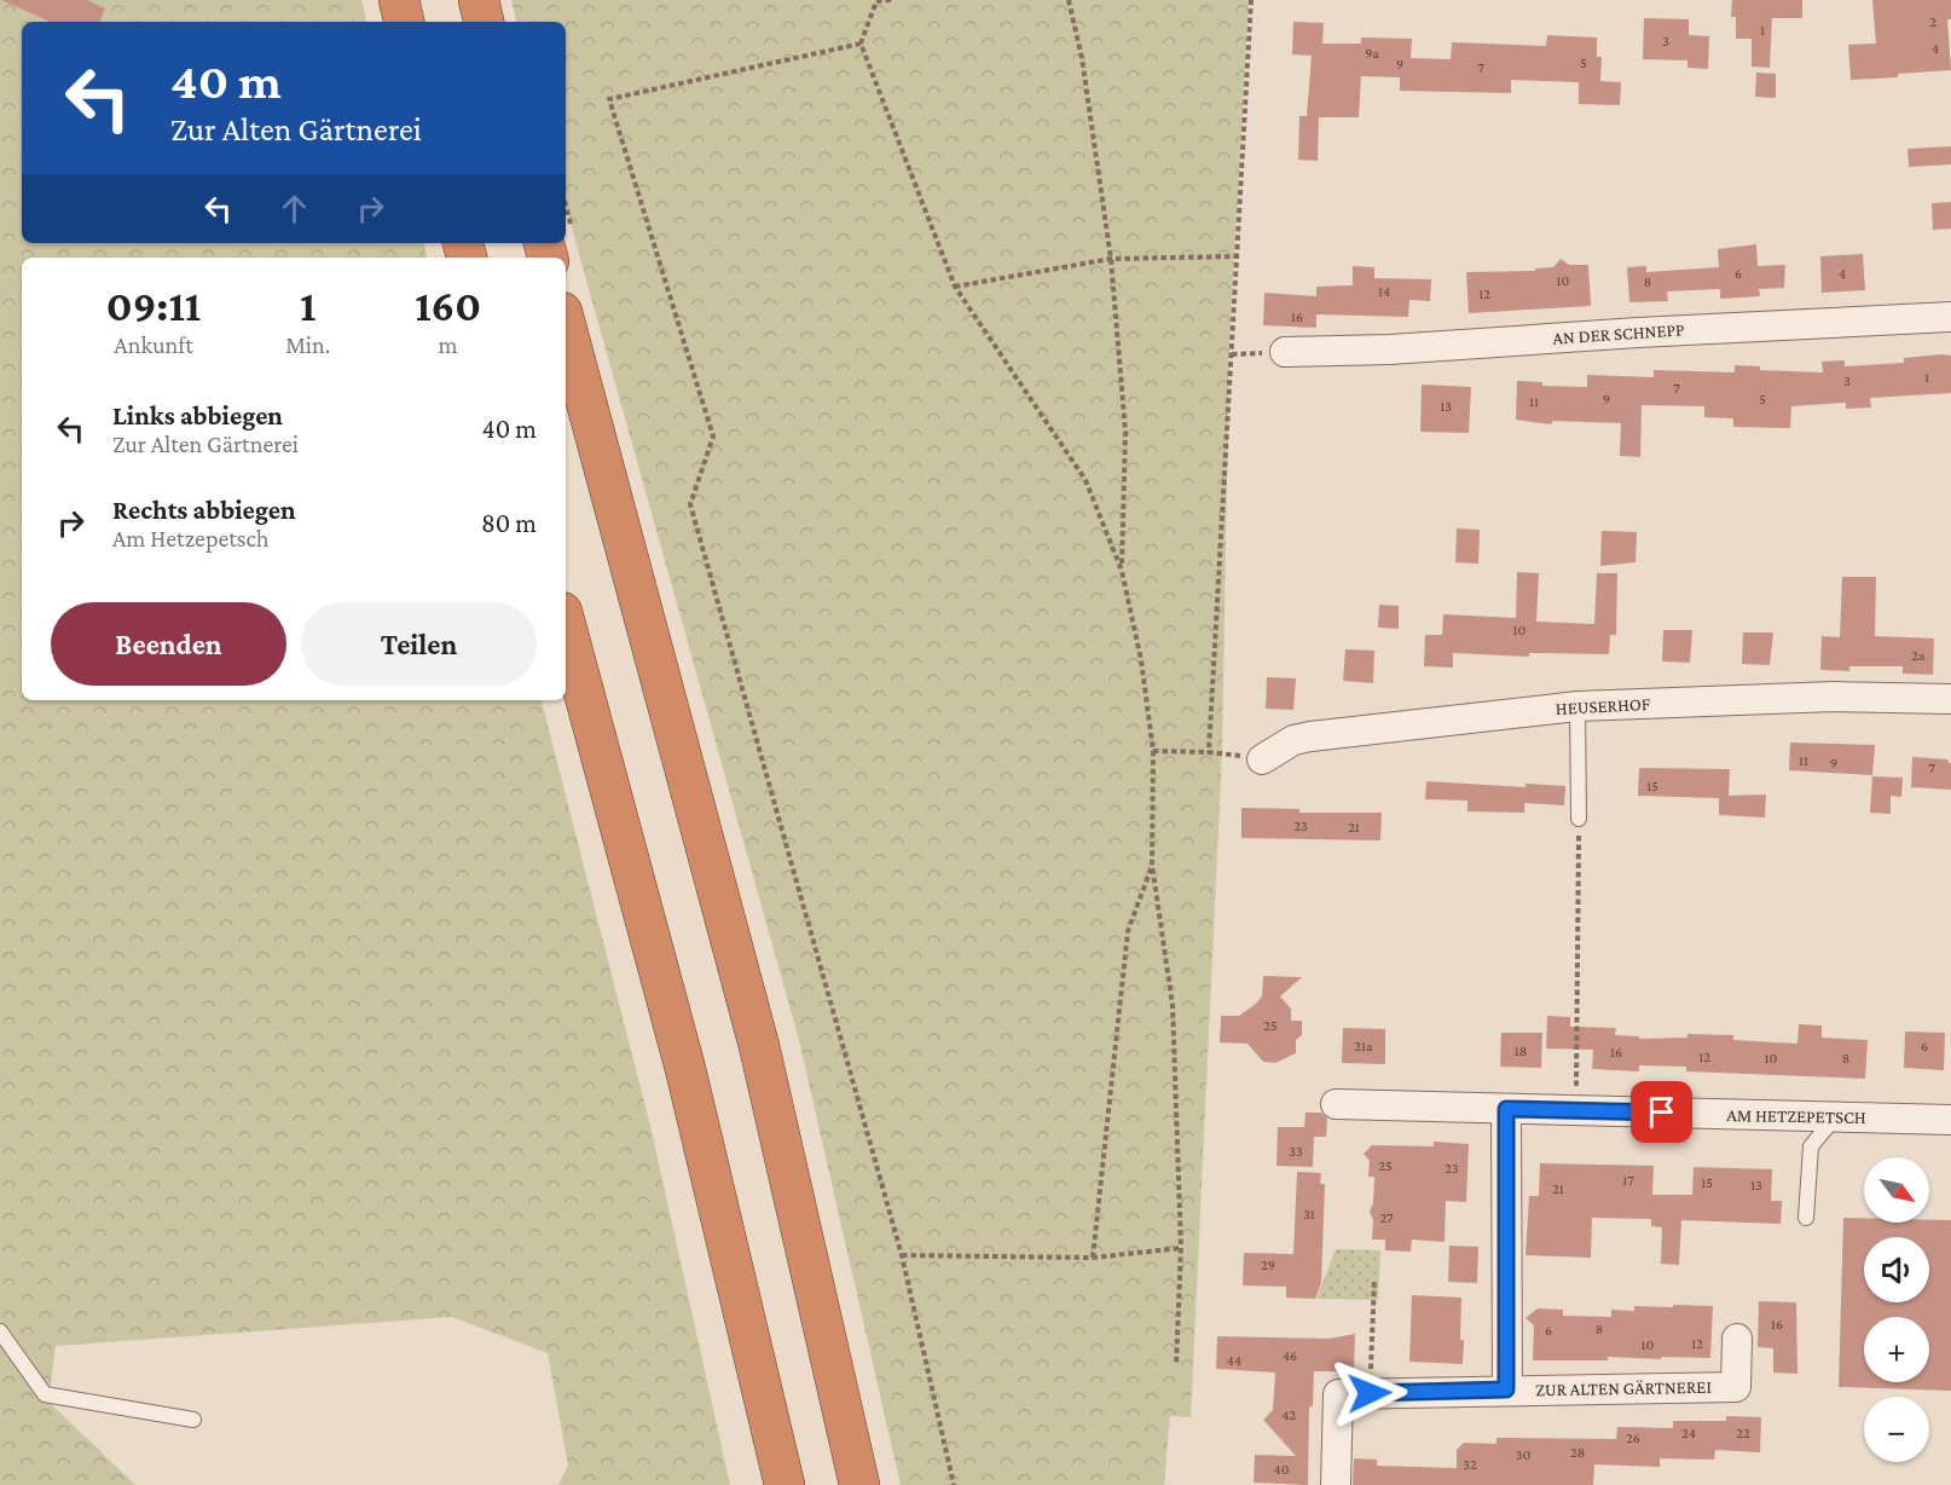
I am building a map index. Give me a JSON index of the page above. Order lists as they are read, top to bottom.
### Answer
{
  "streets": {
    "street": [
      "AN DER SCHNEPP",
      "HEUSERHOF",
      "AM HETZEPETSCH",
      "ZUR ALTEN GÄRTNEREI"
    ]
  },
  "house_numbers": [
    "2",
    "1",
    "3",
    "4",
    "9a",
    "5",
    "9",
    "7",
    "6",
    "4",
    "10",
    "8",
    "14",
    "12",
    "16",
    "1",
    "3",
    "7",
    "9",
    "5",
    "11",
    "13",
    "10",
    "2a",
    "11",
    "9",
    "7",
    "15",
    "23",
    "21",
    "25",
    "21a",
    "6",
    "18",
    "16",
    "12",
    "10",
    "8",
    "33",
    "25",
    "23",
    "17",
    "15",
    "13",
    "21",
    "31",
    "27",
    "29",
    "16",
    "8",
    "6",
    "12",
    "10",
    "46",
    "44",
    "42",
    "24",
    "22",
    "26",
    "28",
    "30",
    "32",
    "40"
  ],
  "north": "bottom right",
  "page": {
    "turn": ["40 m", "Zur Alten Gärtnerei"],
    "eta": [
      "09:11",
      "Ankunft",
      "1",
      "Min.",
      "160",
      "m"
    ],
    "list": [
      {
        "name": "Links abbiegen",
        "note": "Zur Alten Gärtnerei",
        "value": "40 m"
      },
      {
        "name": "Rechts abbiegen",
        "note": "Am Hetzepetsch",
        "value": "80 m"
      }
    ],
    "buttons": ["Beenden", "Teilen"],
    "map_buttons": ["+", "−"]
  }
}
